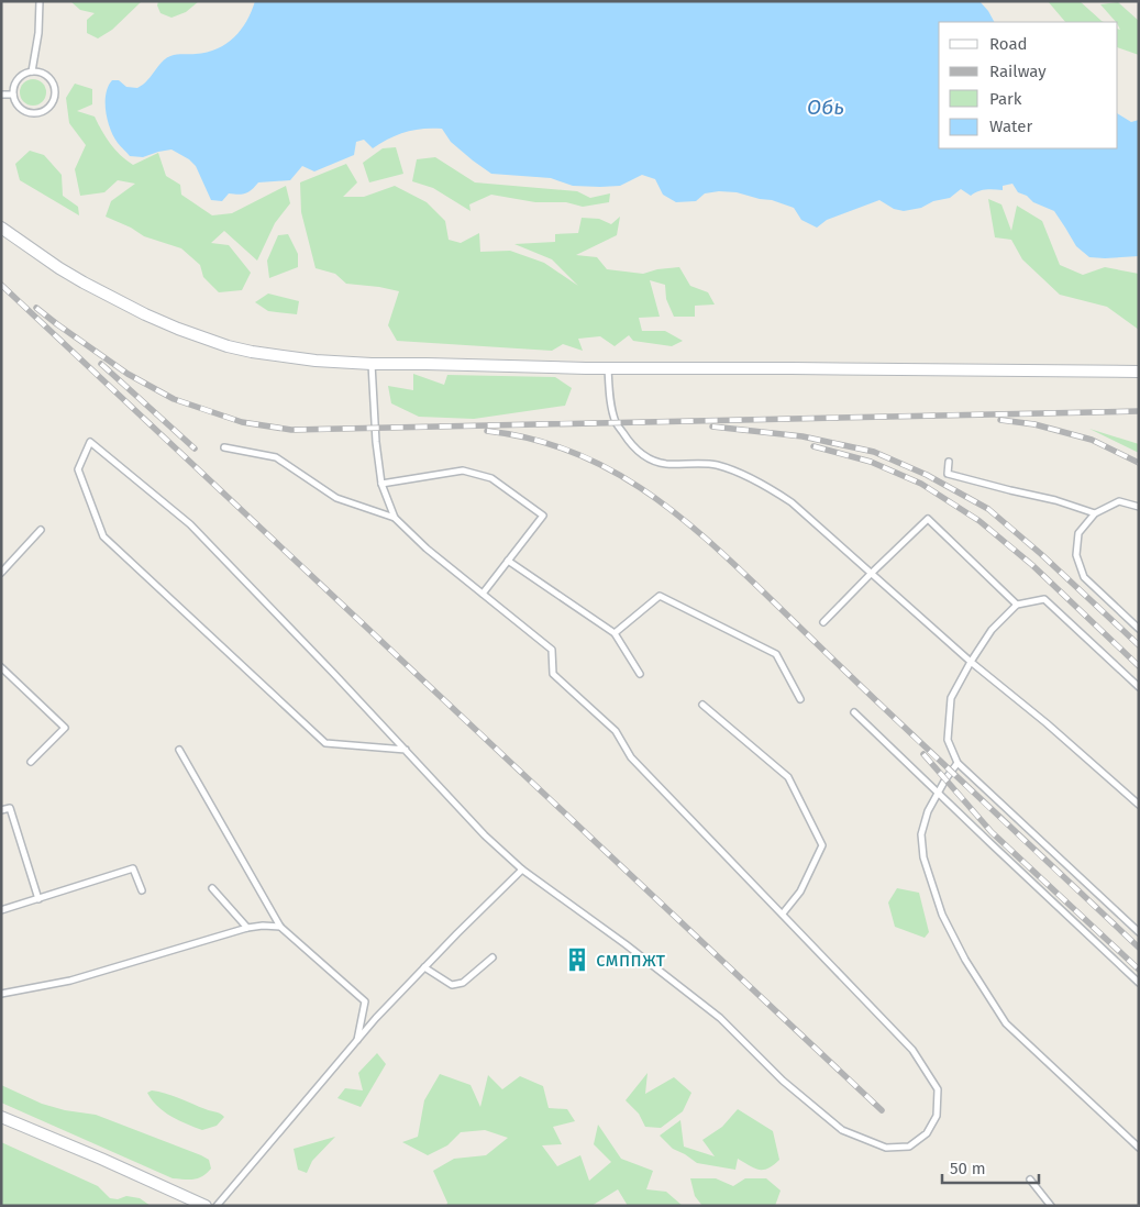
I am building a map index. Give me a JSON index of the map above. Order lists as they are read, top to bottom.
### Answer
{
  "water": ["Обь"],
  "places": {
    "building": ["смппжт"]
  },
  "legend": [
    "Road",
    "Railway",
    "Park",
    "Water"
  ],
  "scale_bar": "50 m"
}
